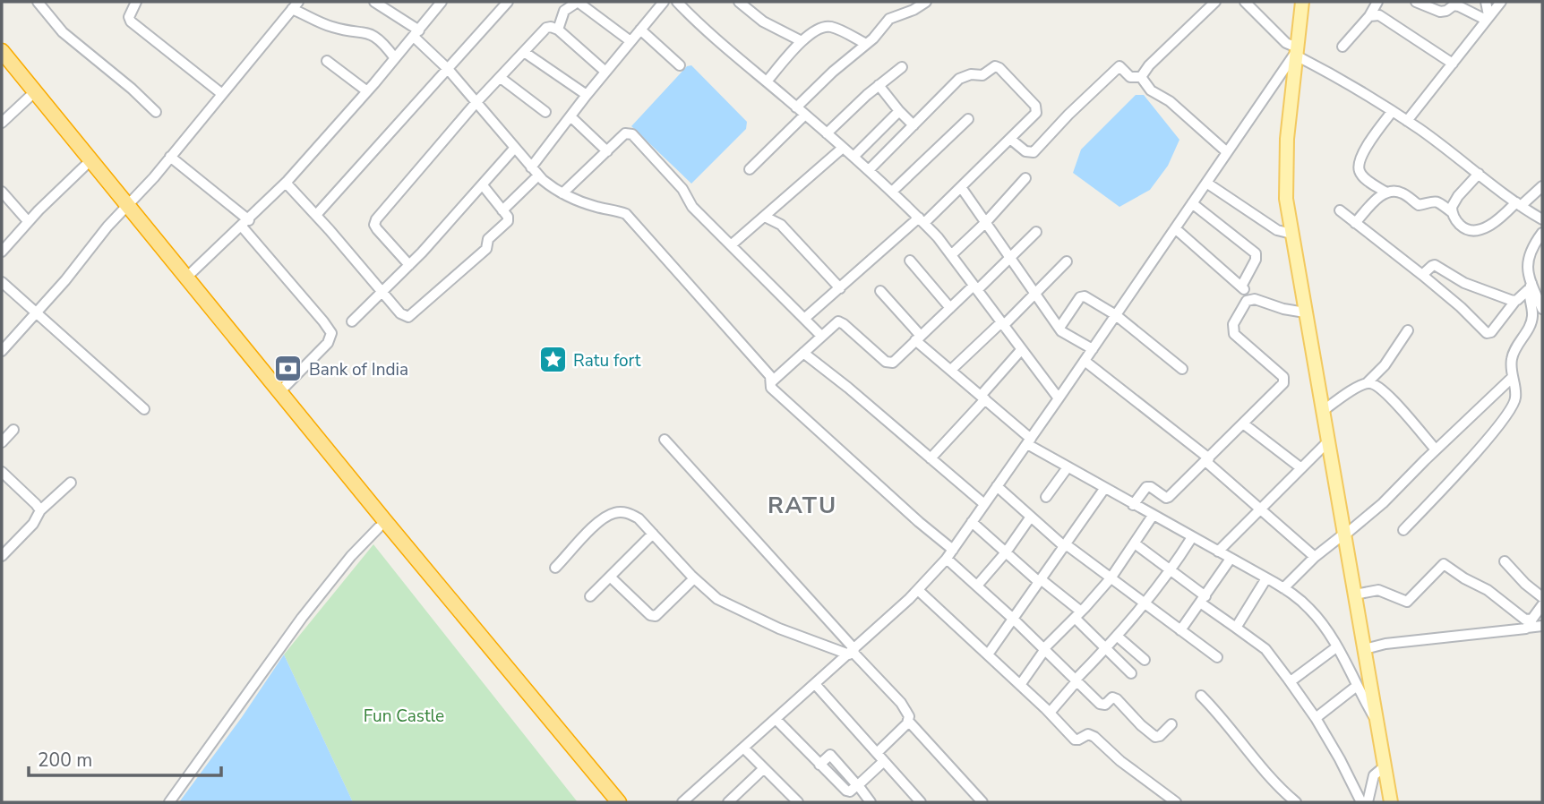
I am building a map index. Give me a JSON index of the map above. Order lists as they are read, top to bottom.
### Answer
{
  "districts": ["RATU"],
  "parks": ["Fun Castle"],
  "places": {
    "place": ["Ratu fort"],
    "bank": ["Bank of India"]
  },
  "scale_bar": "200 m"
}
